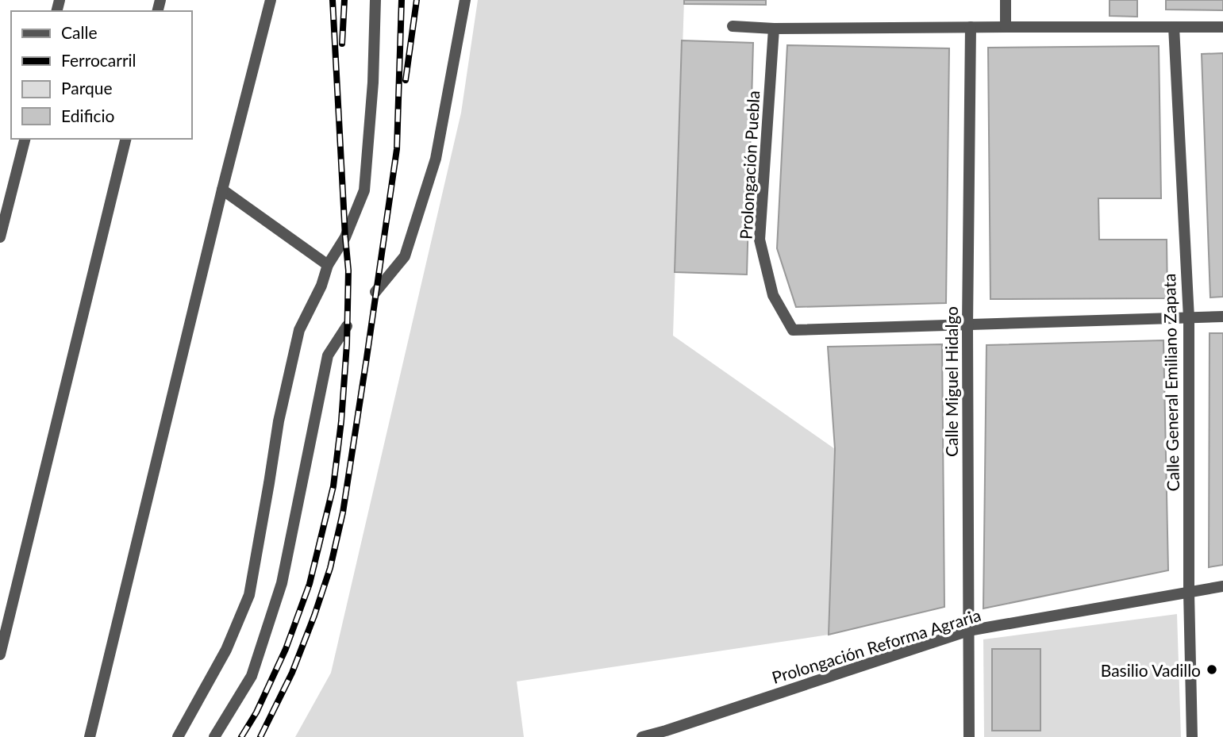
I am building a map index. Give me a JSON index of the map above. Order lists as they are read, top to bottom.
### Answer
{
  "streets": {
    "street": [
      "Prolongación Puebla",
      "Calle Miguel Hidalgo",
      "Calle General Emiliano Zapata",
      "Prolongación Reforma Agraria"
    ]
  },
  "crossings": [
    ["Prolongación Puebla", "Calle Miguel Hidalgo"],
    ["Calle Miguel Hidalgo", "Prolongación Reforma Agraria"],
    ["Calle General Emiliano Zapata", "Prolongación Reforma Agraria"]
  ],
  "places": ["Basilio Vadillo"],
  "legend": [
    "Calle",
    "Ferrocarril",
    "Parque",
    "Edificio"
  ]
}
